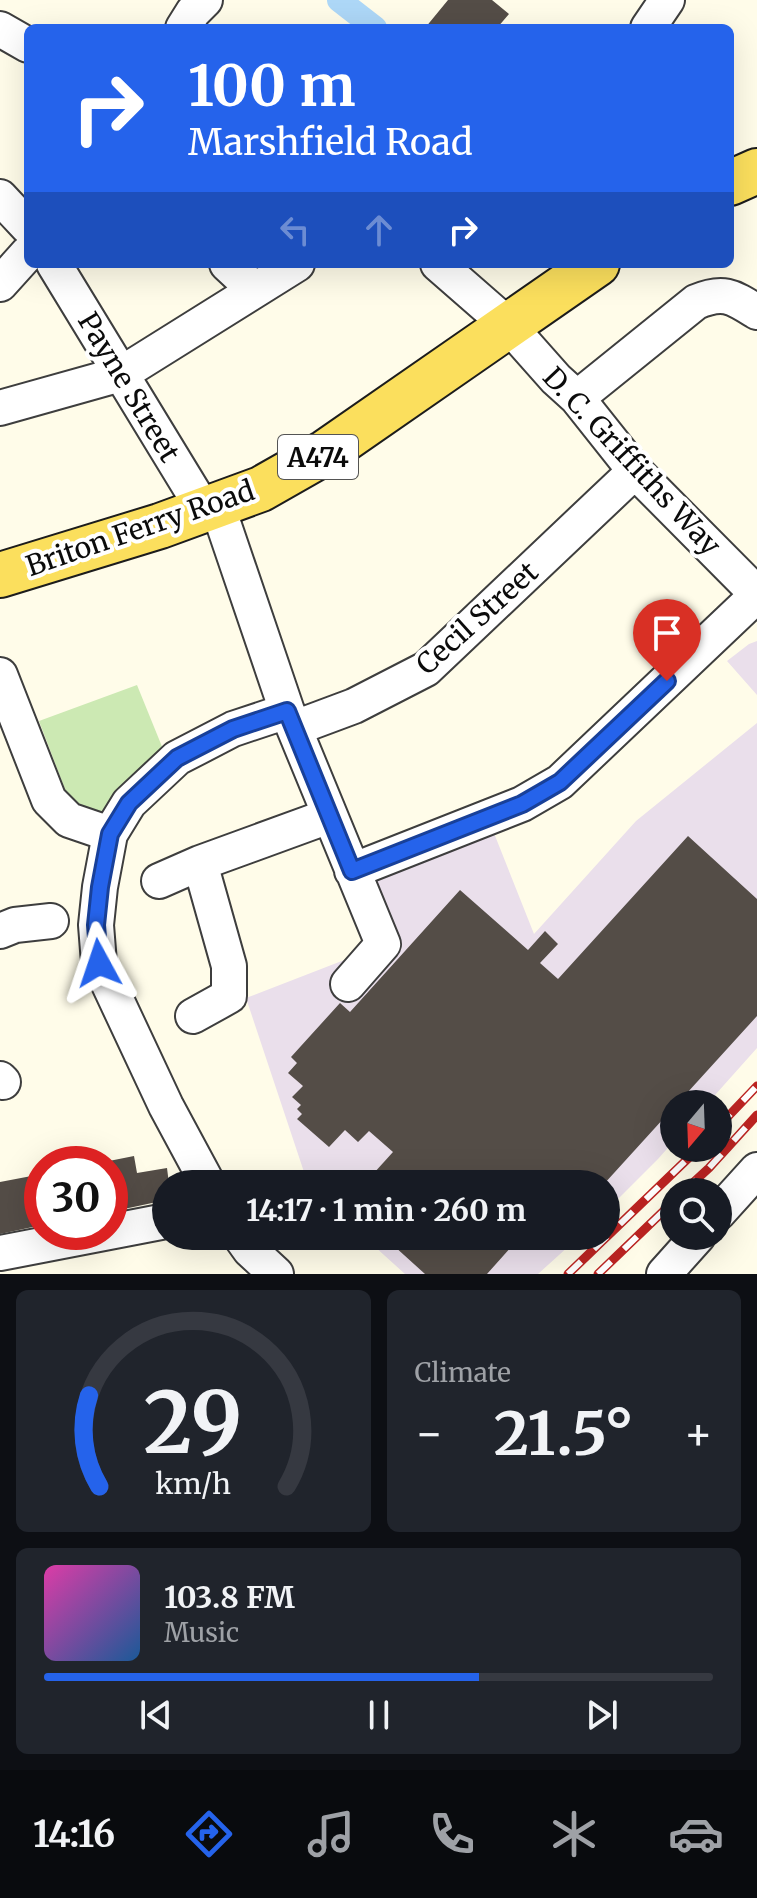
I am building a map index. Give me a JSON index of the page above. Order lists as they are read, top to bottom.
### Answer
{
  "streets": {
    "main road": ["A474", "Briton Ferry Road"],
    "street": ["Payne Street", "D. C. Griffiths Way", "Cecil Street"]
  },
  "crossings": [
    ["Payne Street", "Briton Ferry Road"],
    ["Payne Street", "Cecil Street"],
    ["D. C. Griffiths Way", "Briton Ferry Road"],
    ["D. C. Griffiths Way", "Cecil Street"]
  ],
  "north": "bottom",
  "page": {
    "turn": ["100 m", "Marshfield Road"],
    "limit": "30",
    "trip": "14:17 · 1 min · 260 m",
    "tile": "Climate",
    "heat": ["−", "21.5°", "+"],
    "song": ["103.8 FM", "Music"],
    "tabs": "14:16",
    "gauge": ["29", "km/h"]
  }
}
